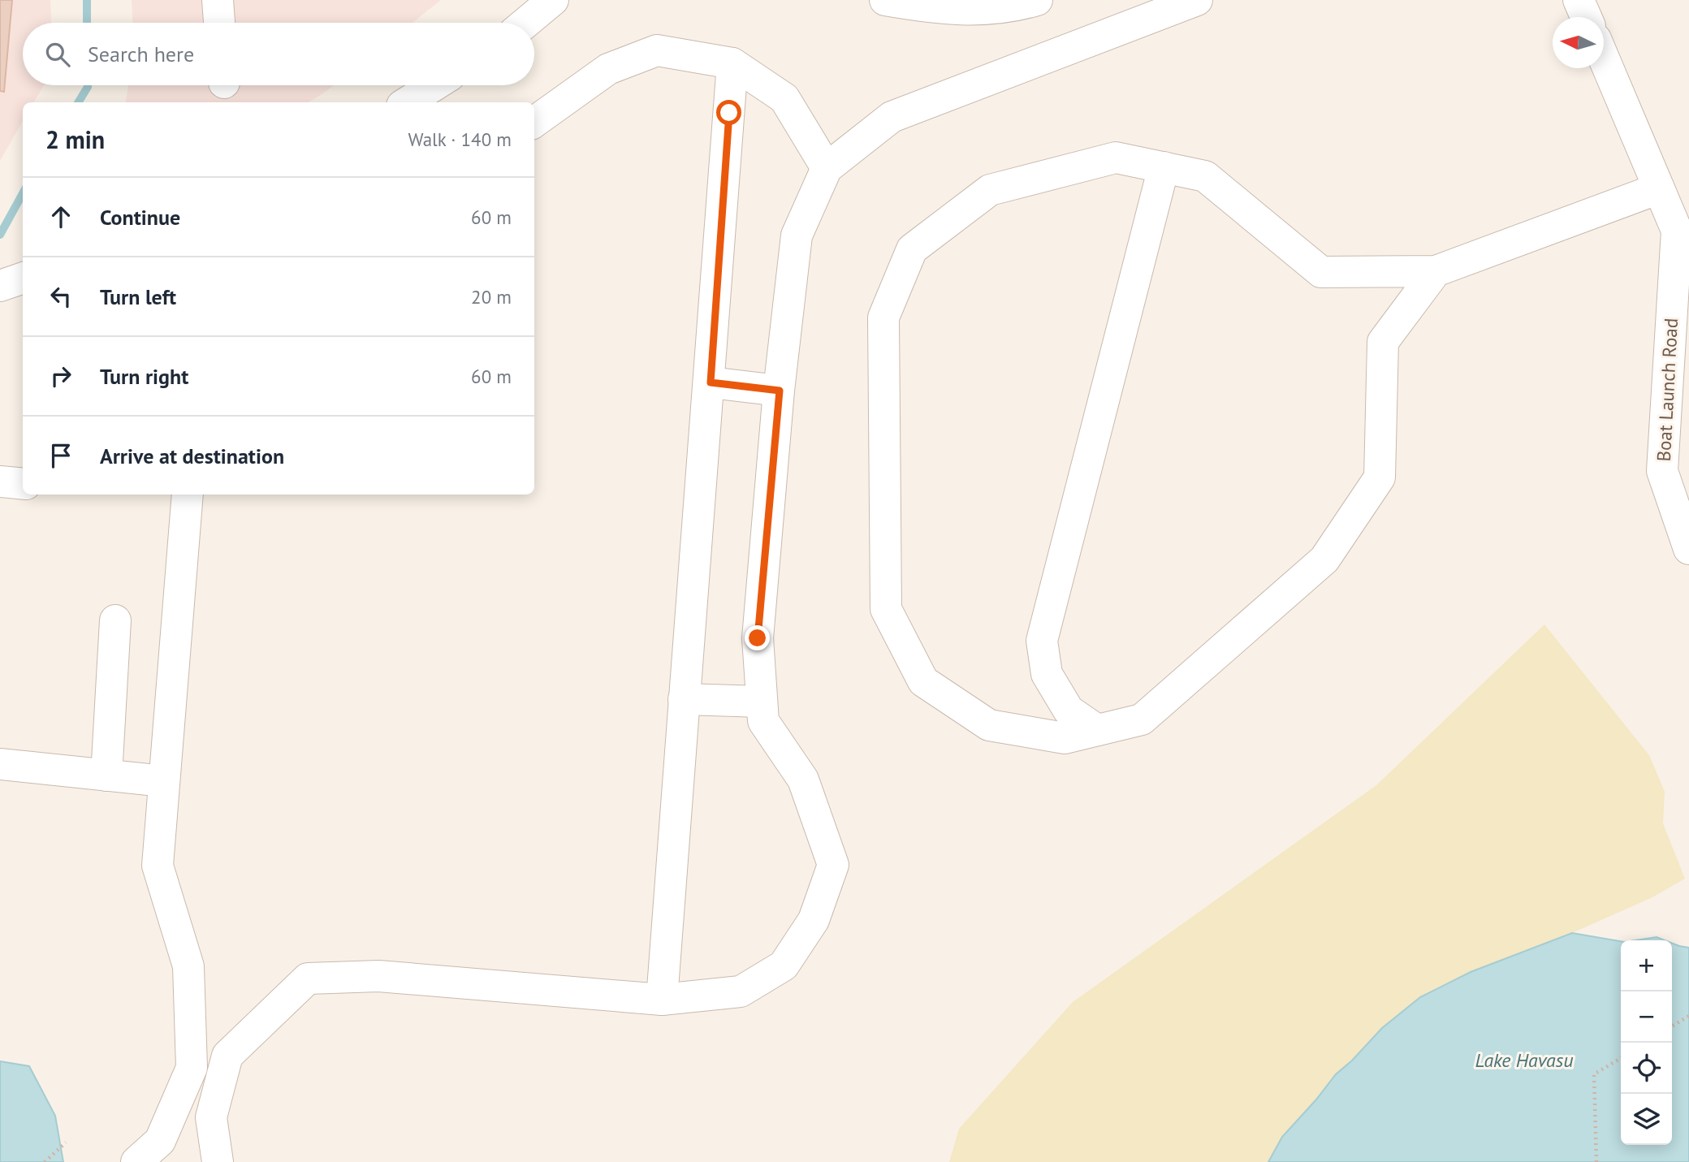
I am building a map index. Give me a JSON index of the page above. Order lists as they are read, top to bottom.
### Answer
{
  "streets": {
    "street": ["Boat Launch Road"]
  },
  "water": ["Lake Havasu"],
  "north": "left",
  "page": {
    "search": "Search here",
    "heading": ["2 min", "Walk · 140 m"],
    "list": [
      ["Continue", "60 m"],
      ["Turn left", "20 m"],
      ["Turn right", "60 m"],
      "Arrive at destination"
    ],
    "map_buttons": ["+", "−"]
  }
}
